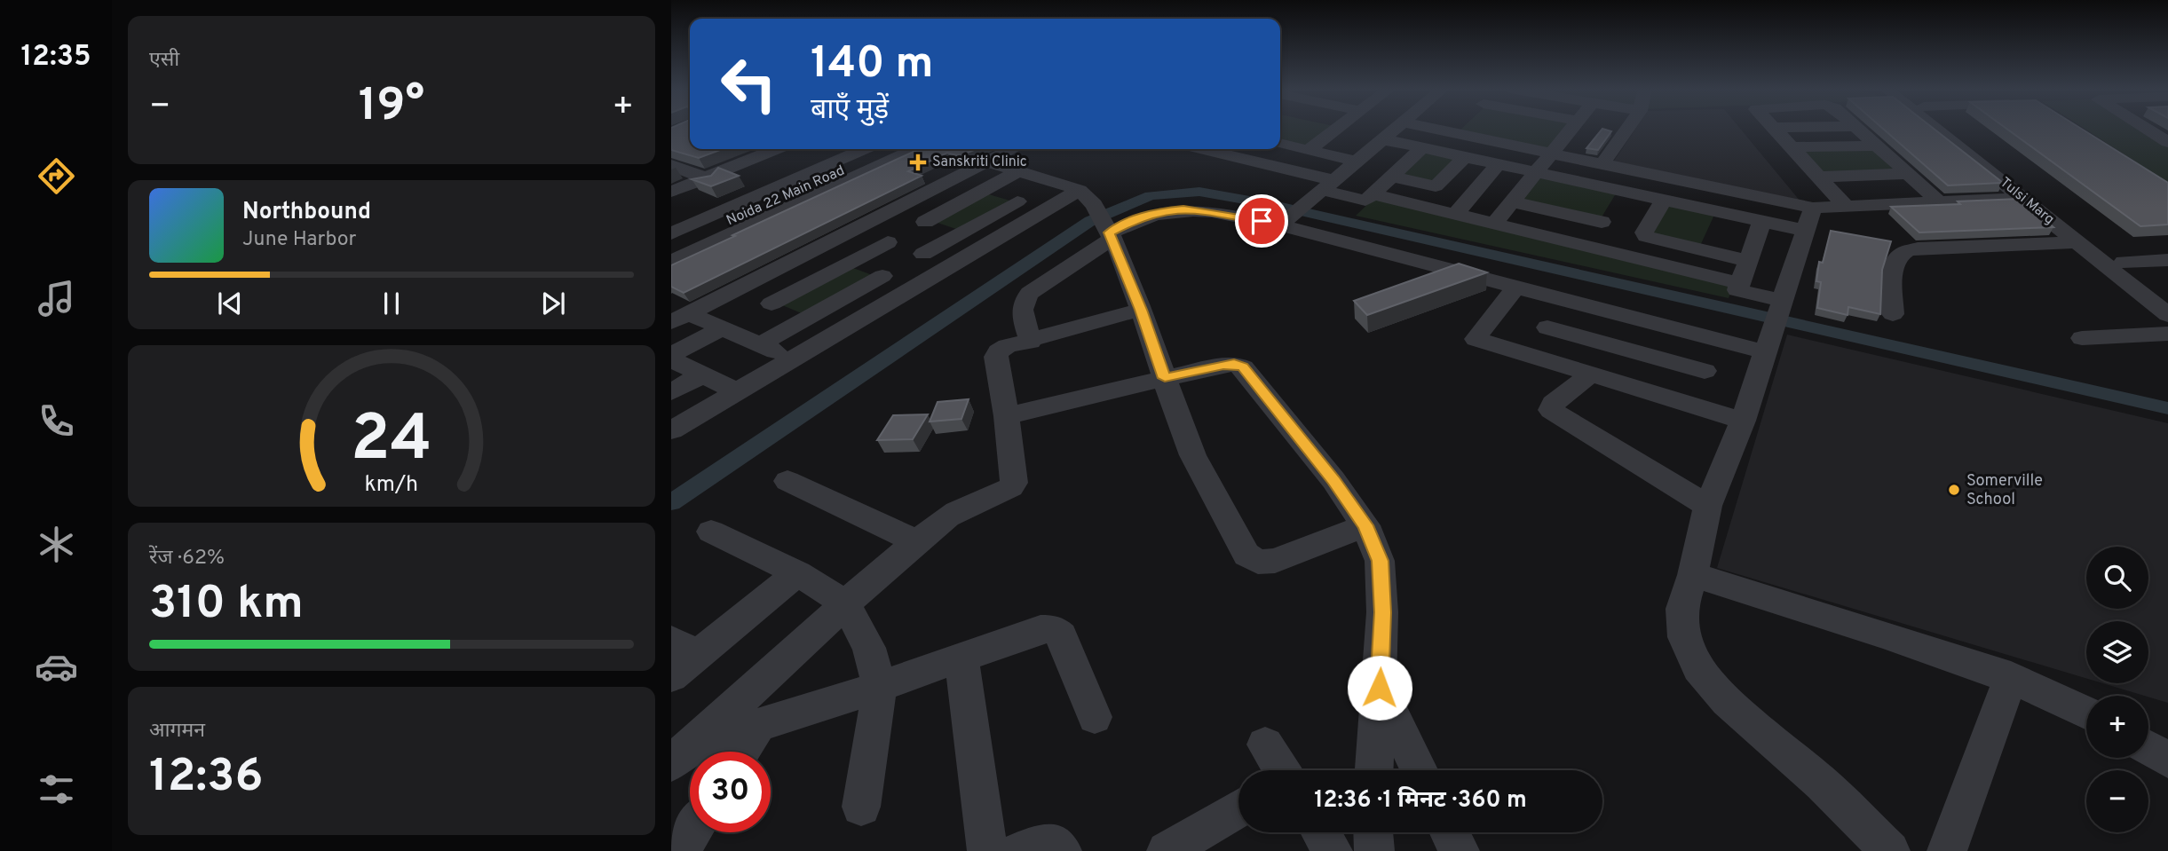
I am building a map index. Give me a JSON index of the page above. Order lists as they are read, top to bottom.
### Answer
{
  "streets": {
    "street": ["Noida 22 Main Road", "Tulsi Marg"]
  },
  "places": {
    "health": ["Sanskriti Clinic"],
    "other": ["Somerville School"]
  },
  "page": {
    "tabs": "12:35",
    "tile": [
      "एसी",
      ["रेंज · 62%", "310 km"],
      ["आगमन", "12:36"]
    ],
    "turn": ["140 m", "बाएँ मुड़ें"],
    "heat": ["−", "19°", "+"],
    "song": ["Northbound", "June Harbor"],
    "map_buttons": ["+", "−"],
    "limit": "30",
    "trip": "12:36 · 1 मिनट · 360 m",
    "gauge": ["24", "km/h"]
  }
}
